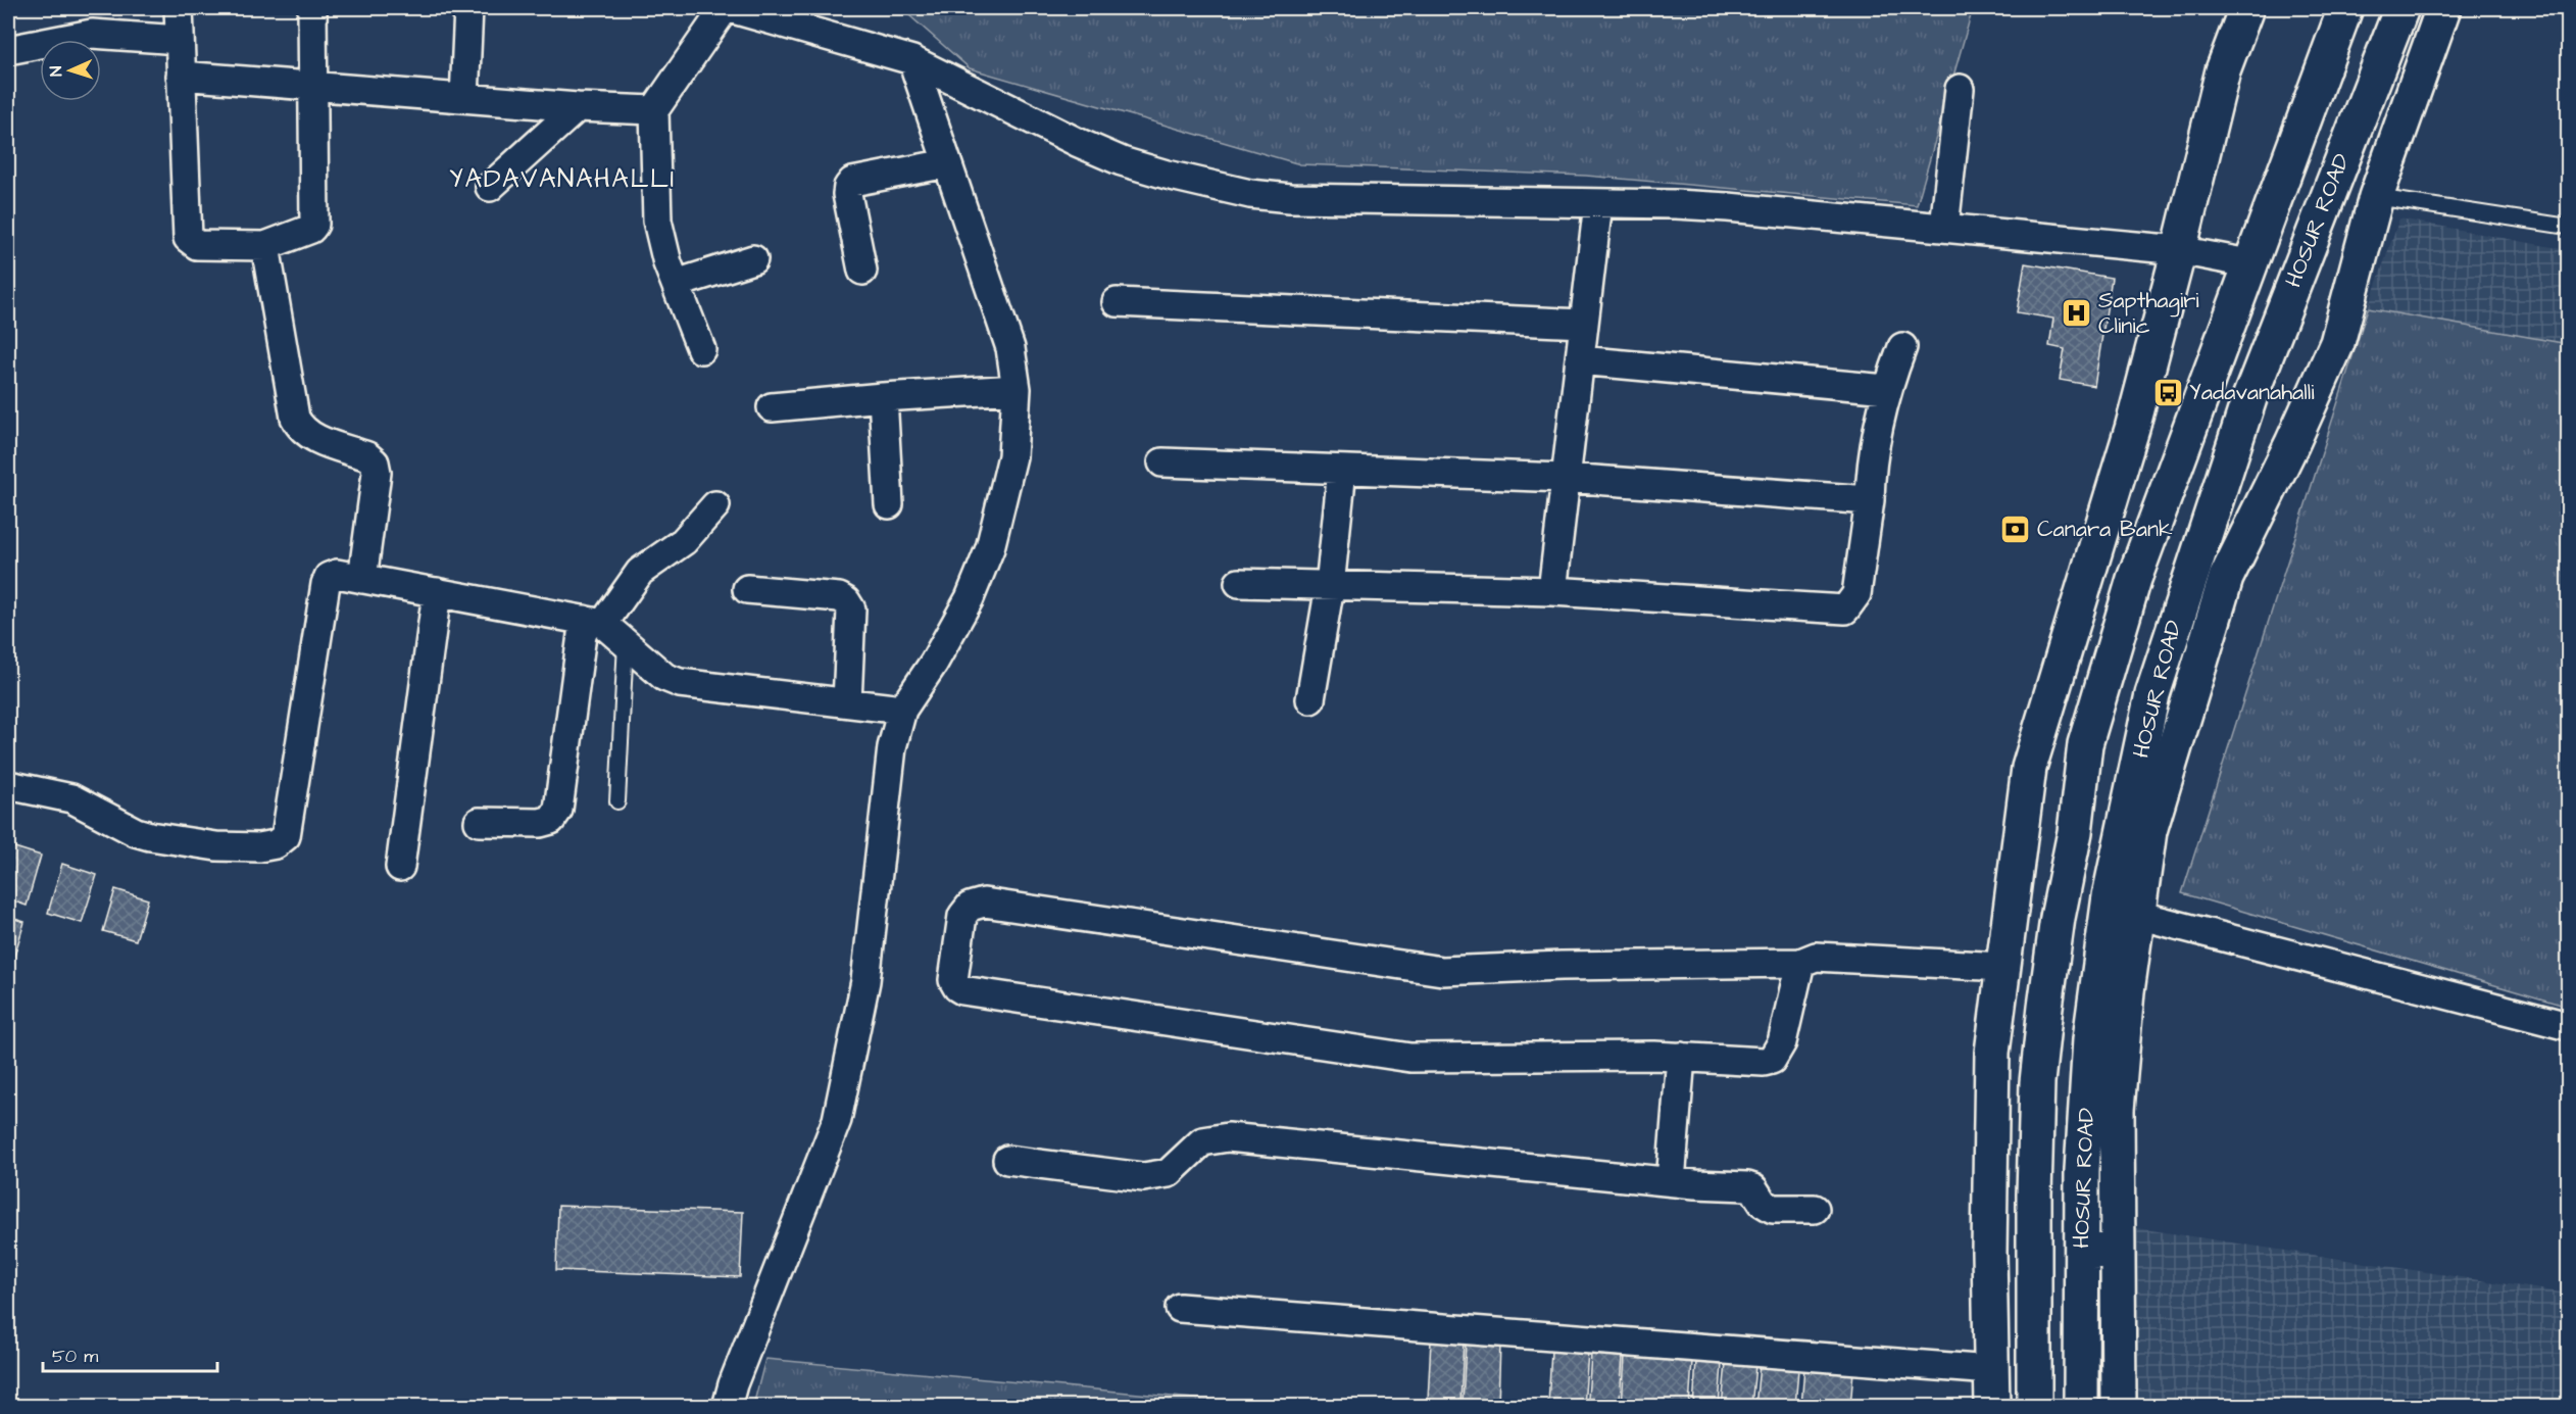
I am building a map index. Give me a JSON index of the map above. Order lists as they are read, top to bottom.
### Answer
{
  "streets": {
    "main road": ["HOSUR ROAD"]
  },
  "districts": ["YADAVANAHALLI"],
  "places": {
    "hospital": ["Sapthagiri Clinic"],
    "bus stop": ["Yadavanahalli"],
    "bank": ["Canara Bank"]
  },
  "scale_bar": "50 m",
  "north": "left"
}
